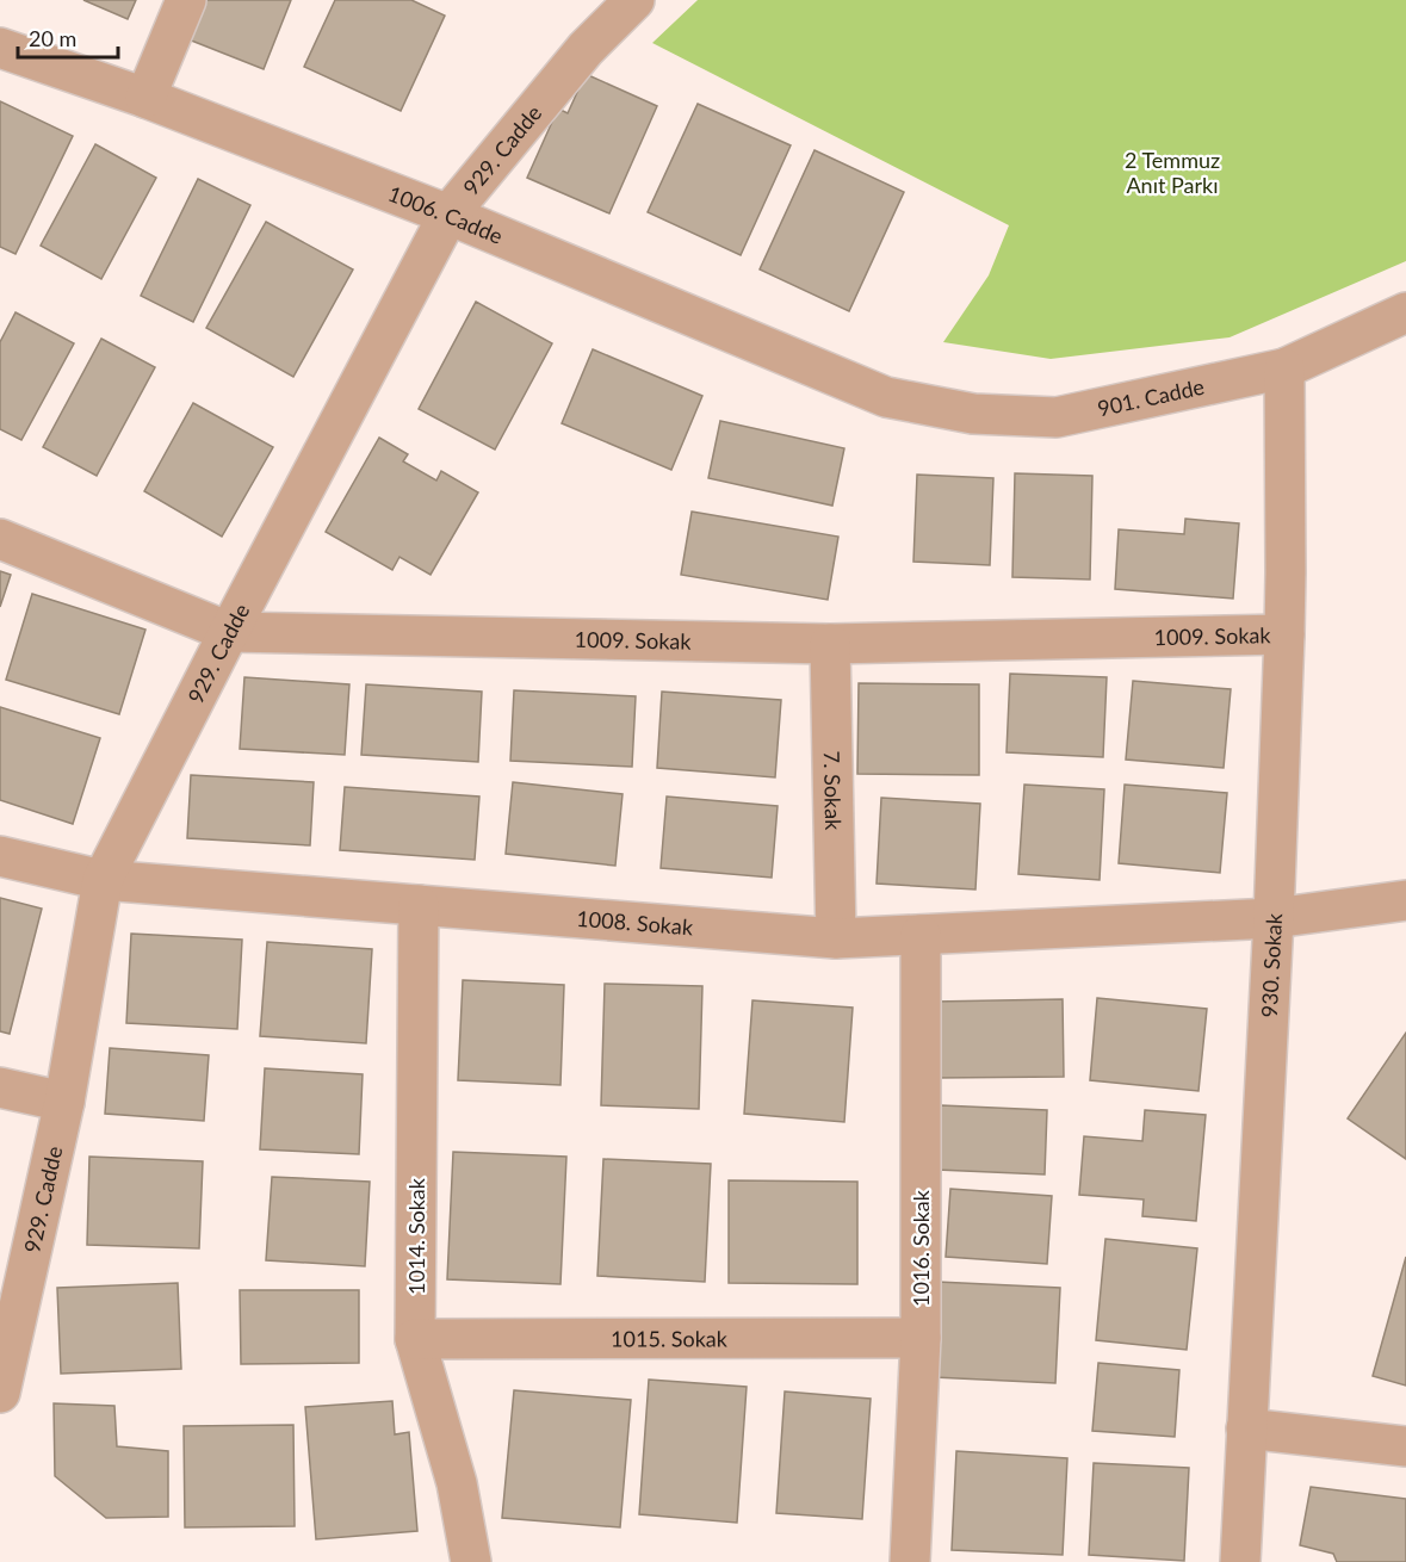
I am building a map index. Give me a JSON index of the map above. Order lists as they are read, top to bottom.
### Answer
{
  "streets": {
    "street": [
      "929. Cadde",
      "1006. Cadde",
      "901. Cadde",
      "1009. Sokak",
      "7. Sokak",
      "1008. Sokak",
      "930. Sokak",
      "1014. Sokak",
      "1016. Sokak",
      "1015. Sokak"
    ]
  },
  "crossings": [
    ["929. Cadde", "1006. Cadde"],
    ["929. Cadde", "1009. Sokak"],
    ["929. Cadde", "1008. Sokak"],
    ["1006. Cadde", "901. Cadde"],
    ["901. Cadde", "930. Sokak"],
    ["1009. Sokak", "7. Sokak"],
    ["1009. Sokak", "930. Sokak"],
    ["7. Sokak", "1008. Sokak"],
    ["1008. Sokak", "930. Sokak"],
    ["1008. Sokak", "1014. Sokak"],
    ["1008. Sokak", "1016. Sokak"],
    ["1014. Sokak", "1015. Sokak"],
    ["1016. Sokak", "1015. Sokak"]
  ],
  "parks": ["2 Temmuz Anıt Parkı"],
  "scale_bar": "20 m"
}
